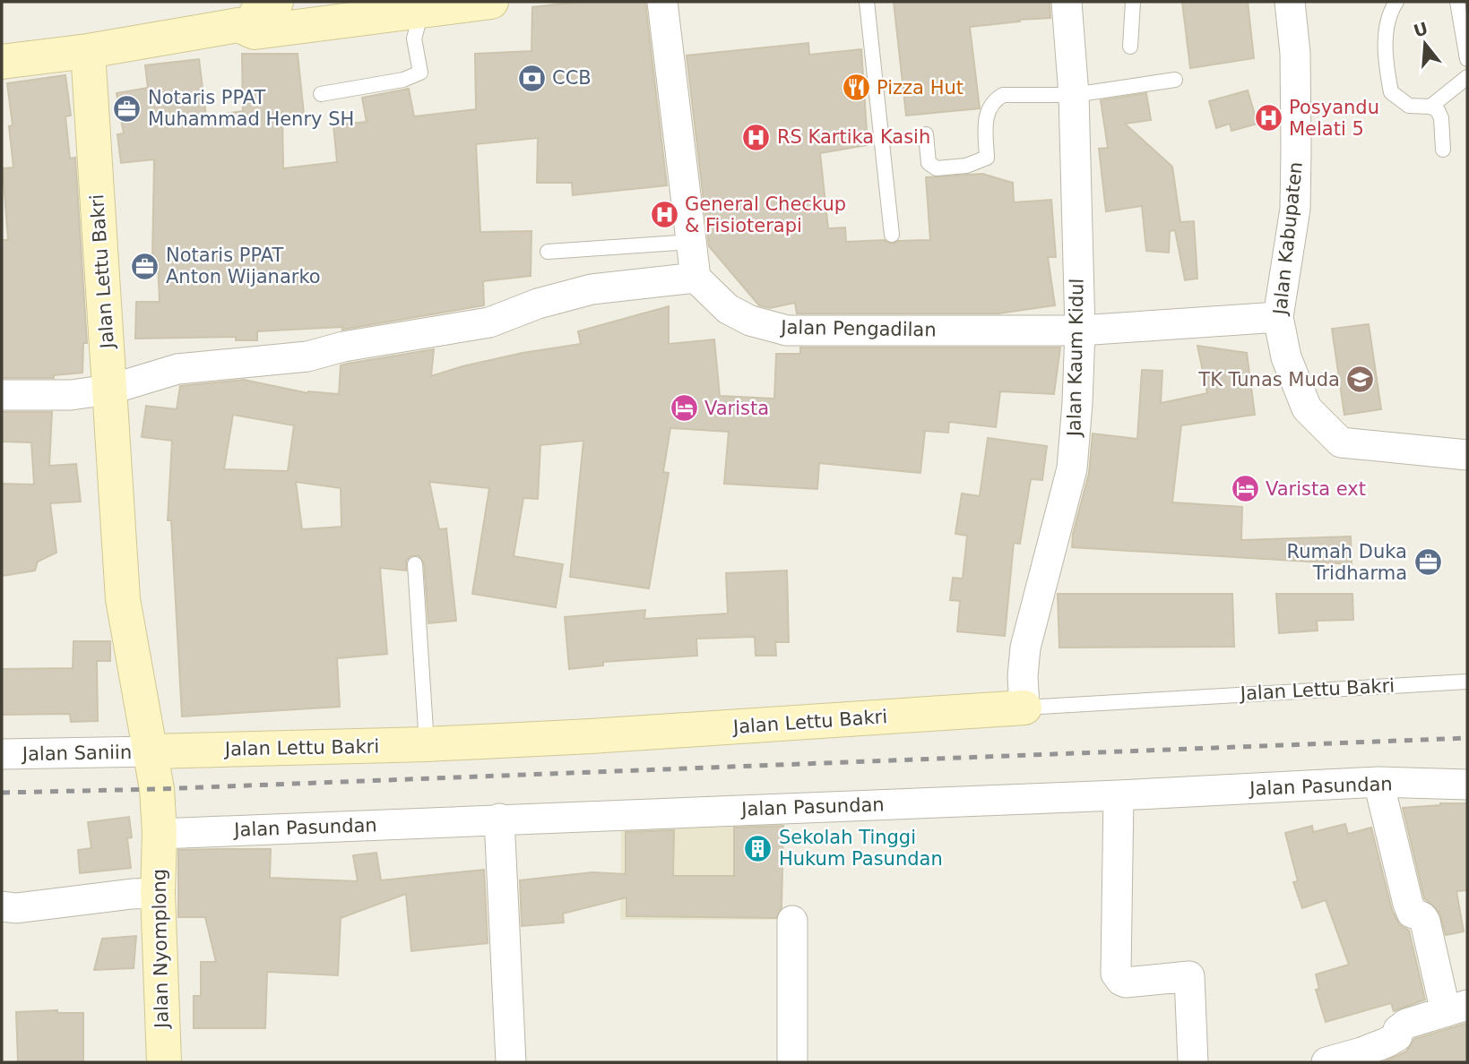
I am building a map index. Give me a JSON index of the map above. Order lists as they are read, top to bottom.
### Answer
{
  "streets": {
    "street": [
      "Jalan Kabupaten",
      "Jalan Lettu Bakri",
      "Jalan Pengadilan",
      "Jalan Kaum Kidul",
      "Jalan Saniin",
      "Jalan Pasundan",
      "Jalan Nyomplong"
    ]
  },
  "crossings": [
    ["Jalan Kabupaten", "Jalan Pengadilan"],
    ["Jalan Lettu Bakri", "Jalan Kaum Kidul"],
    ["Jalan Lettu Bakri", "Jalan Saniin"],
    ["Jalan Lettu Bakri", "Jalan Pasundan"],
    ["Jalan Lettu Bakri", "Jalan Nyomplong"],
    ["Jalan Pengadilan", "Jalan Kaum Kidul"],
    ["Jalan Pasundan", "Jalan Nyomplong"]
  ],
  "places": {
    "bank": ["CCB"],
    "restaurant": ["Pizza Hut"],
    "office": ["Notaris PPAT Muhammad Henry SH", "Notaris PPAT Anton Wijanarko", "Rumah Duka Tridharma"],
    "hospital": ["Posyandu Melati 5", "RS Kartika Kasih", "General Checkup & Fisioterapi"],
    "school or university": ["TK Tunas Muda"],
    "hotel": ["Varista", "Varista ext"],
    "building": ["Sekolah Tinggi Hukum Pasundan"]
  },
  "north": "top"
}
